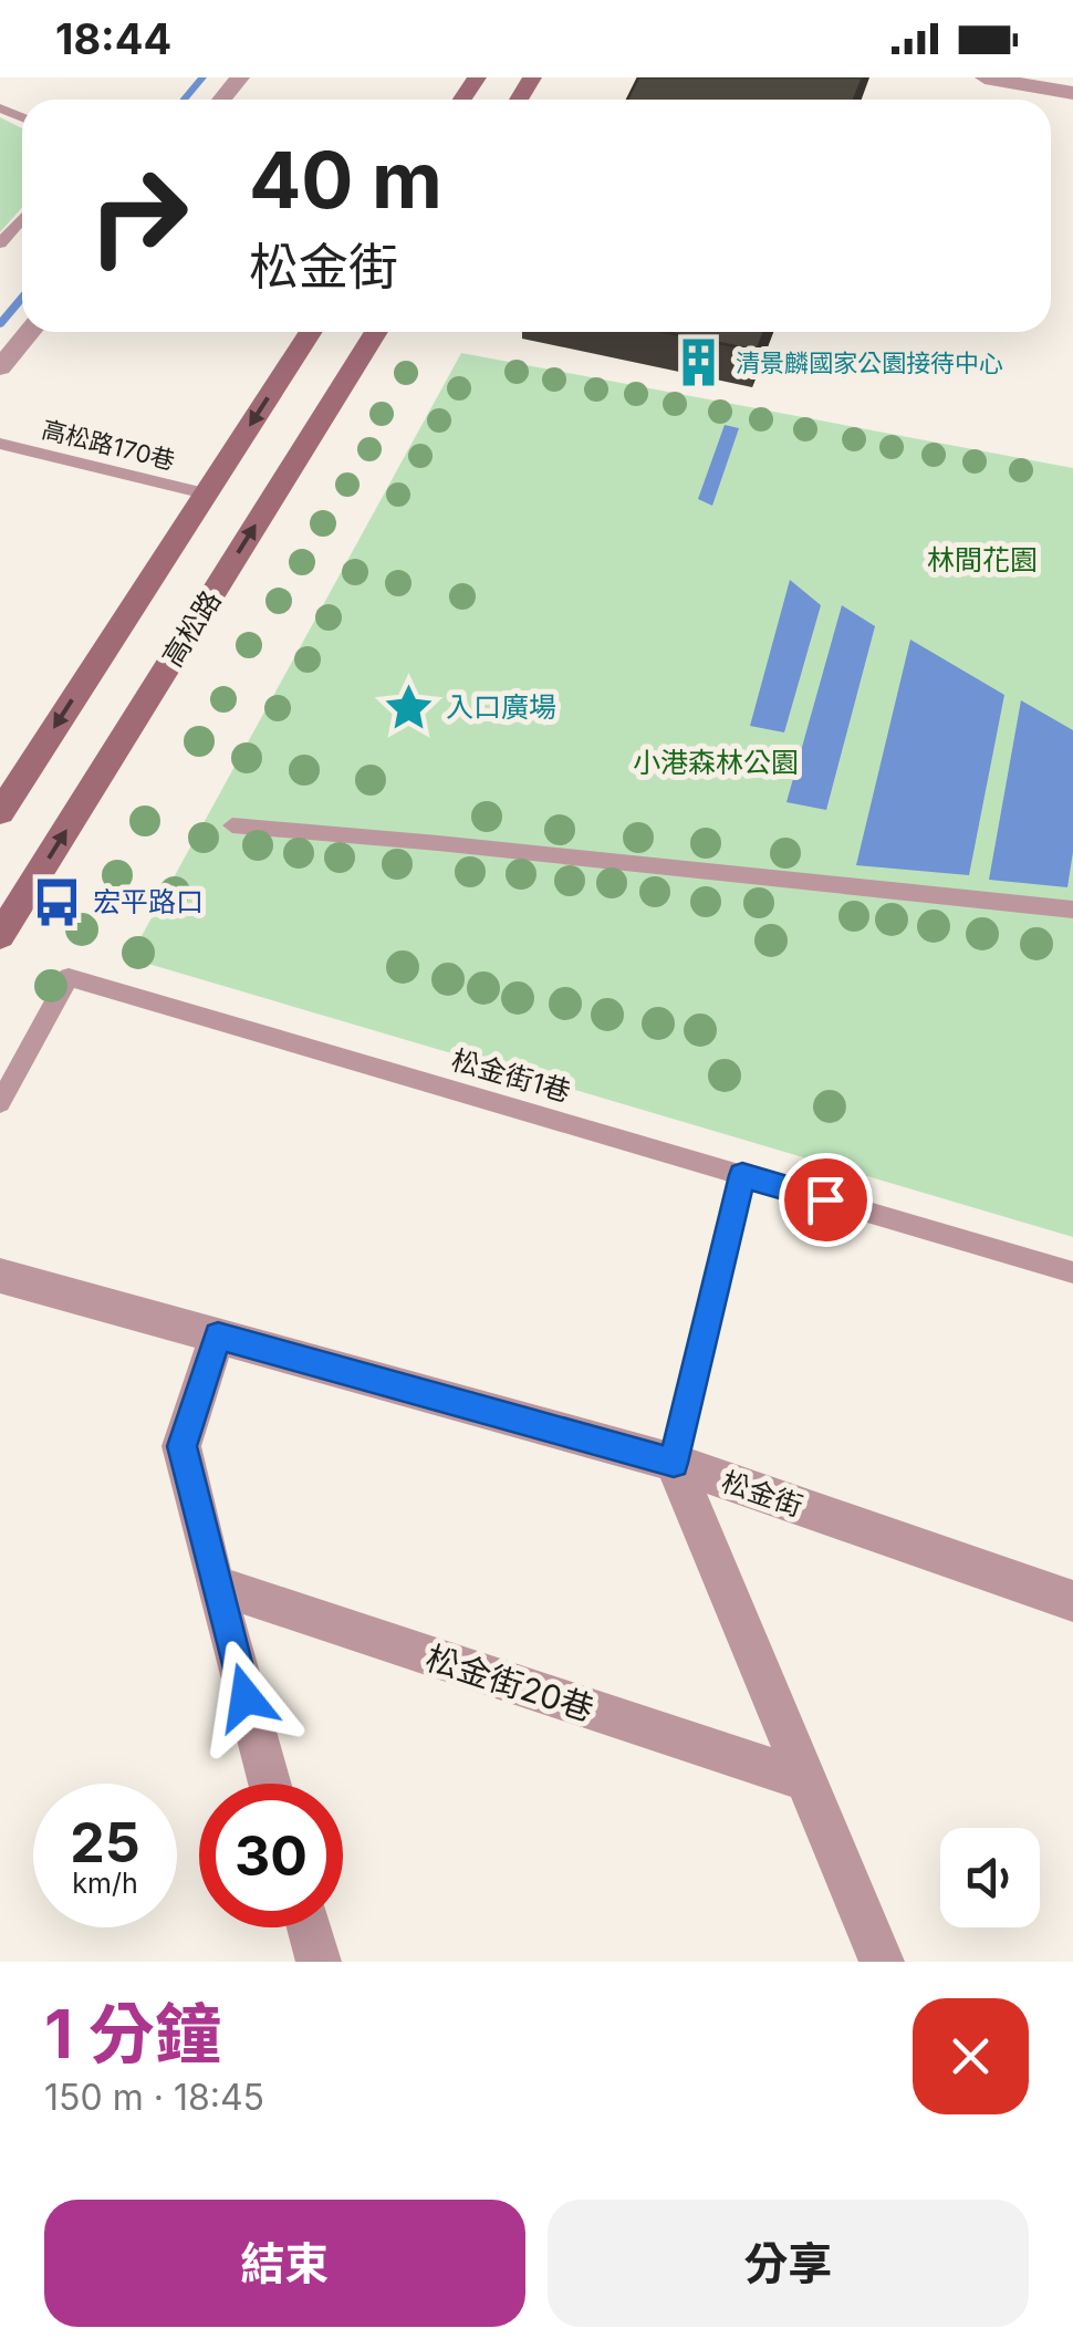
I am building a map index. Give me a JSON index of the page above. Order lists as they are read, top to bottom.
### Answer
{
  "streets": {
    "street": ["高松路", "松金街", "松金街20巷"],
    "lane": ["高松路170巷", "松金街1巷"]
  },
  "parks": ["林間花園", "小港森林公園"],
  "places": {
    "building": ["清景麟國家公園接待中心"],
    "place": ["入口廣場"],
    "bus stop": ["宏平路口"]
  },
  "page": {
    "status": "18:44",
    "turn": ["40 m", "松金街"],
    "speed": "25 km/h",
    "limit": "30",
    "heading": ["1 分鐘", "150 m · 18:45"],
    "buttons": ["結束", "分享"]
  }
}
